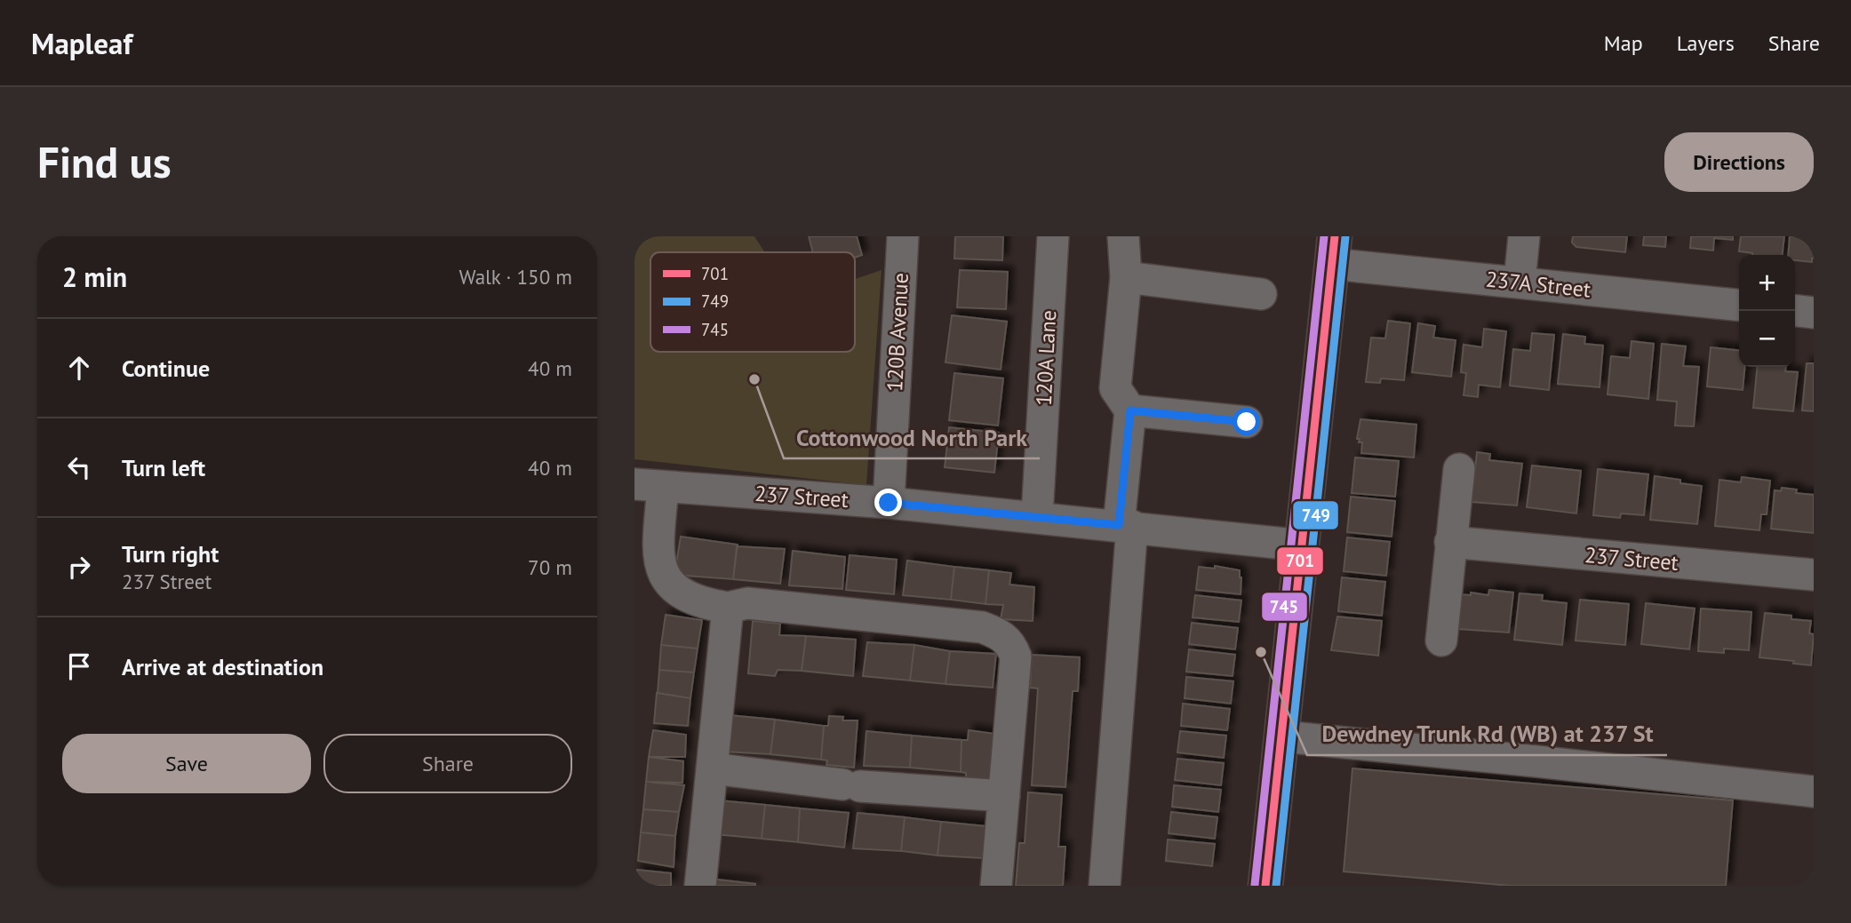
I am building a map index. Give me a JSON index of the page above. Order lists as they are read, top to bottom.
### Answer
{
  "streets": {
    "street": [
      "237A Street",
      "120B Avenue",
      "120A Lane",
      "237 Street"
    ]
  },
  "crossings": [
    ["120B Avenue", "237 Street"],
    ["120A Lane", "237 Street"]
  ],
  "places": ["Cottonwood North Park", "Dewdney Trunk Rd (WB) at 237 St"],
  "lines": ["transit line 701", "transit line 745", "transit line 749"],
  "legend": ["701", "749", "745"],
  "page": {
    "header": "Mapleaf",
    "nav": ["Map", "Layers", "Share"],
    "buttons": [
      "Directions",
      ["Save", "Share"]
    ],
    "title": "Find us",
    "heading": ["2 min", "Walk · 150 m"],
    "map_buttons": ["+", "−"],
    "list": [
      ["Continue", "40 m"],
      ["Turn left", "40 m"],
      ["Turn right", "237 Street", "70 m"],
      "Arrive at destination"
    ]
  }
}
